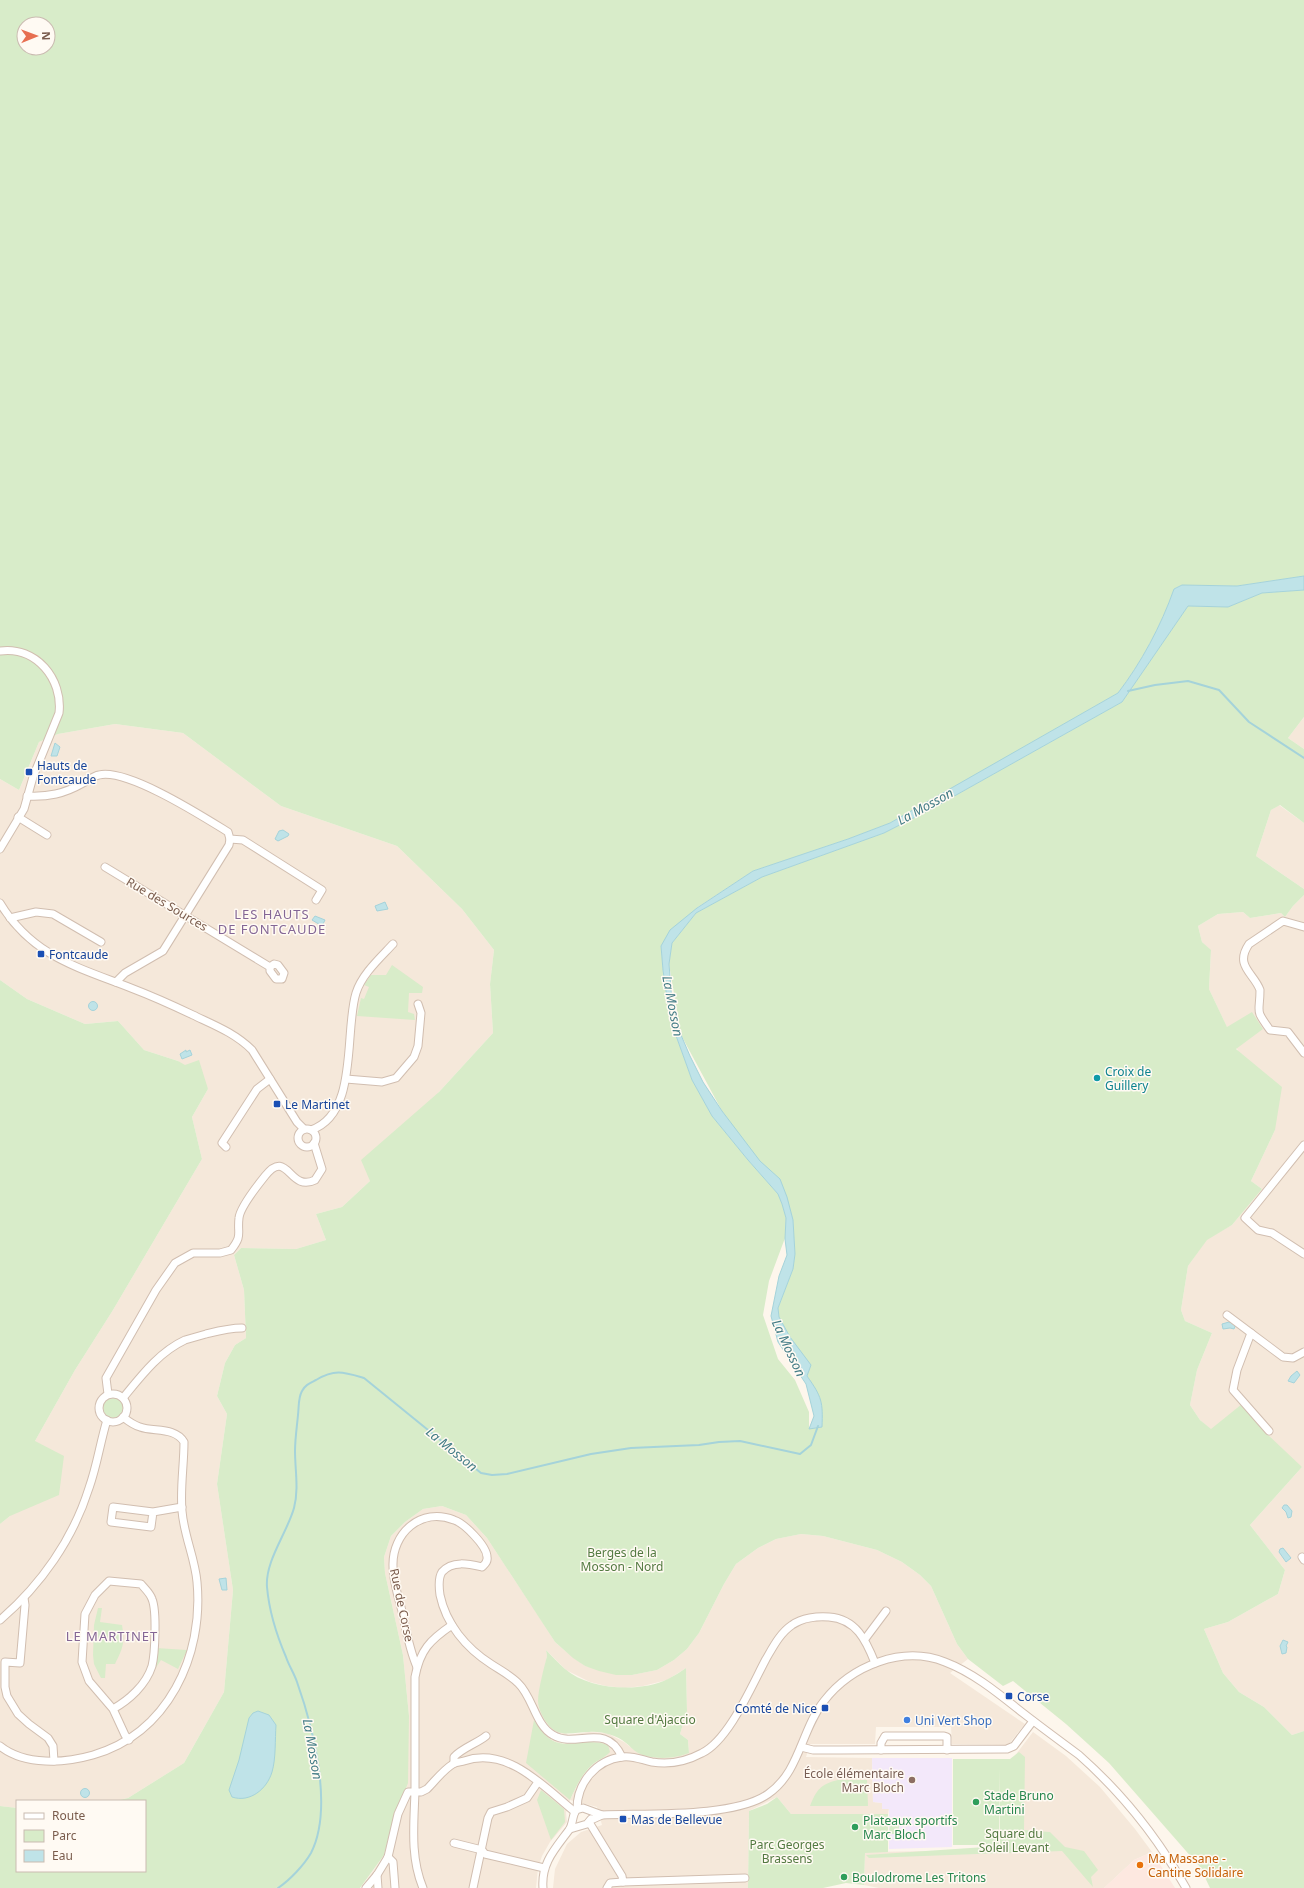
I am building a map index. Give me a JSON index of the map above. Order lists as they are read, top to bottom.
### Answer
{
  "streets": {
    "street": ["Rue des Sources", "Rue de Corse"]
  },
  "districts": ["LES HAUTS DE FONTCAUDE", "LE MARTINET"],
  "water": ["La Mosson"],
  "parks": [
    "Berges de la Mosson - Nord",
    "Square d'Ajaccio",
    "Square du Soleil Levant",
    "Parc Georges Brassens"
  ],
  "places": {
    "transit": [
      "Hauts de Fontcaude",
      "Fontcaude",
      "Le Martinet",
      "Corse",
      "Comté de Nice",
      "Mas de Bellevue"
    ],
    "other": [
      "Croix de Guillery",
      "Uni Vert Shop",
      "École élémentaire Marc Bloch",
      "Stade Bruno Martini",
      "Plateaux sportifs Marc Bloch",
      "Ma Massane - Cantine Solidaire",
      "Boulodrome Les Tritons"
    ]
  },
  "legend": ["Route", "Parc", "Eau"],
  "north": "right"
}
